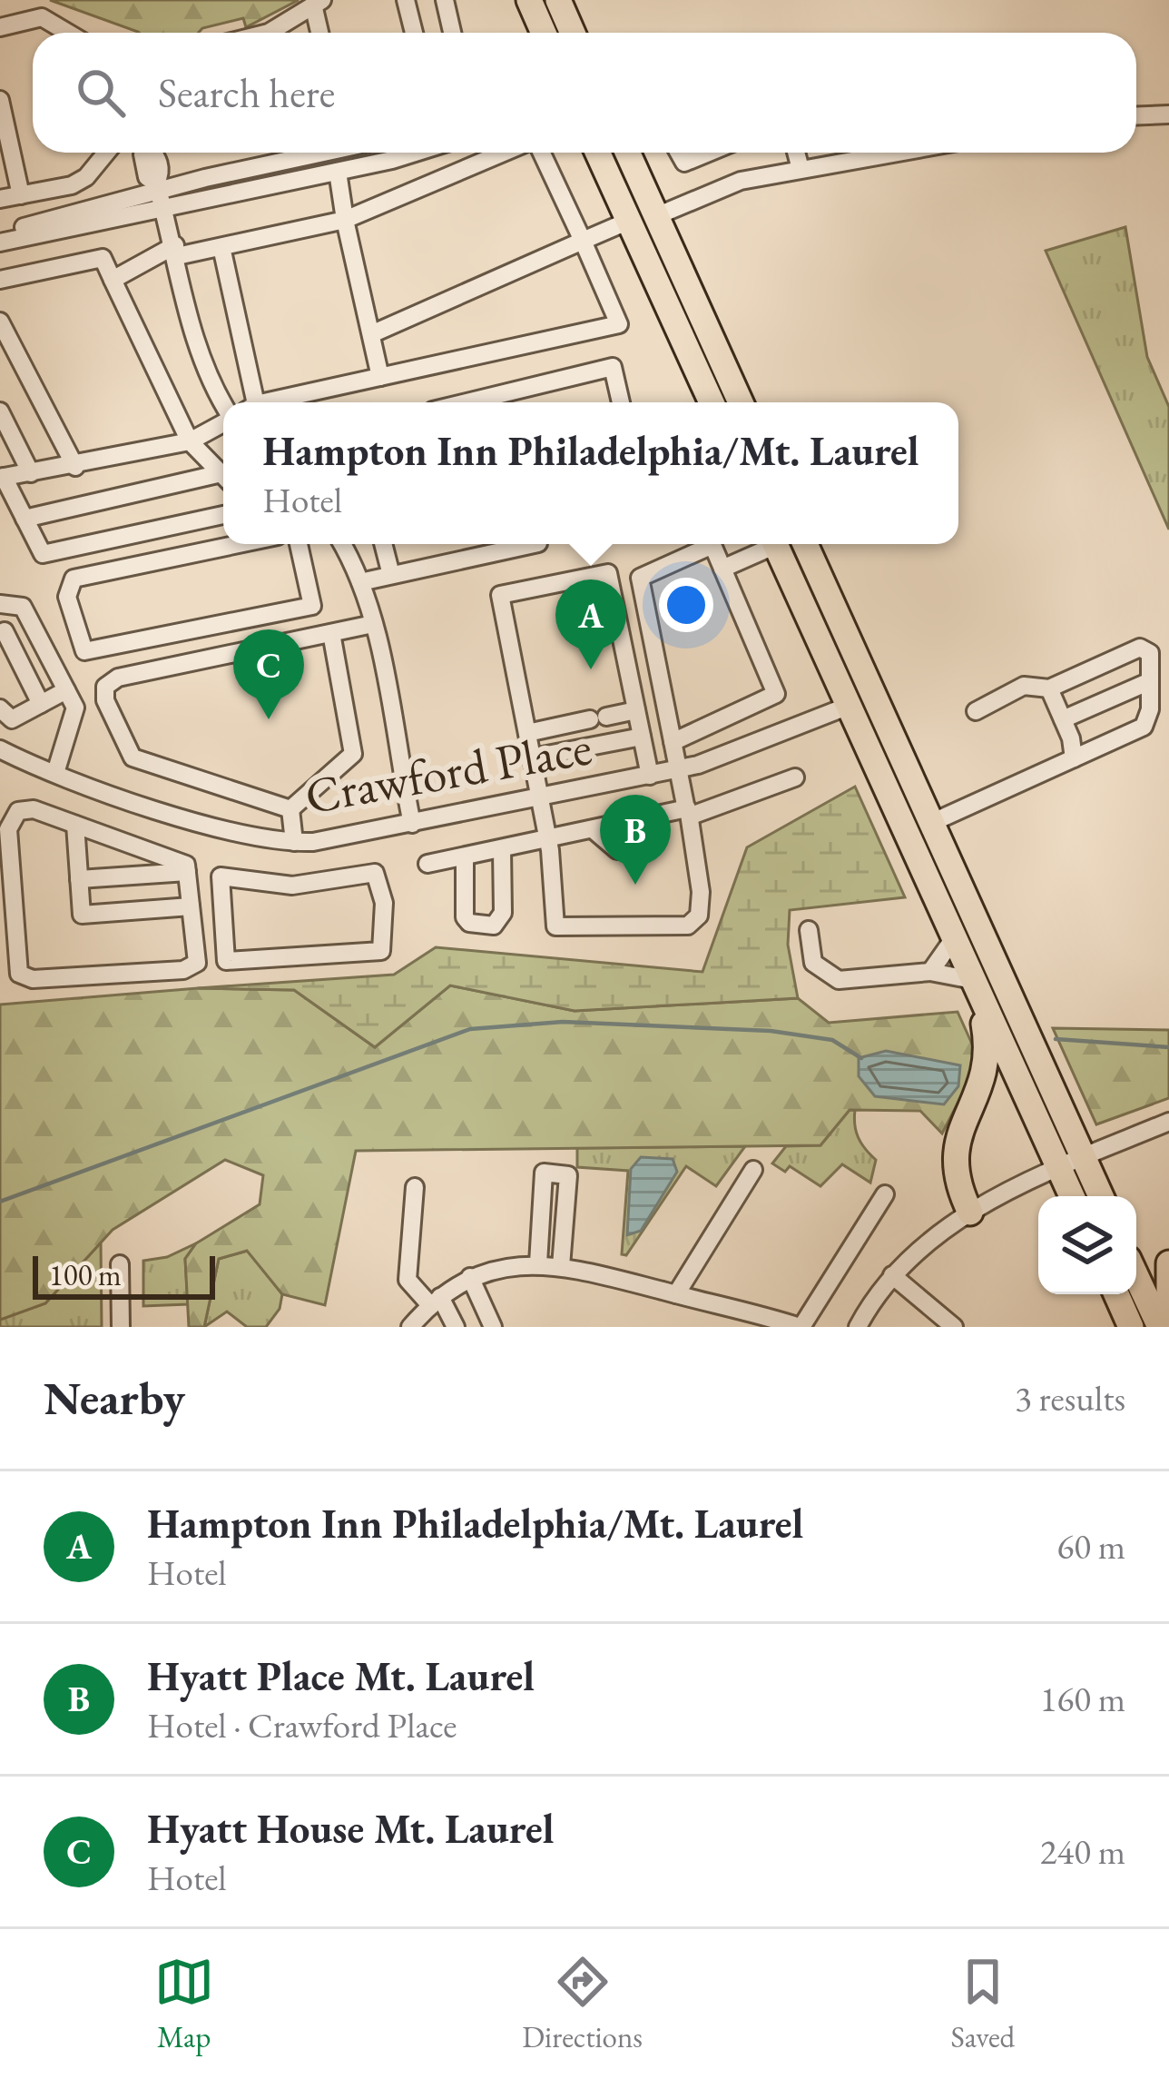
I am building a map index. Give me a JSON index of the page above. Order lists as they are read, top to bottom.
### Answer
{
  "streets": {
    "street": ["Crawford Place"]
  },
  "scale_bar": "100 m",
  "page": {
    "search": "Search here",
    "popup": ["Hampton Inn Philadelphia/Mt. Laurel", "Hotel"],
    "pins": ["A", "C", "B"],
    "scale": "100 m",
    "heading": ["Nearby", "3 results"],
    "list": [
      {
        "mark": "A",
        "name": "Hampton Inn Philadelphia/Mt. Laurel",
        "note": "Hotel",
        "value": "60 m"
      },
      {
        "mark": "B",
        "name": "Hyatt Place Mt. Laurel",
        "note": "Hotel · Crawford Place",
        "value": "160 m"
      },
      {
        "mark": "C",
        "name": "Hyatt House Mt. Laurel",
        "note": "Hotel",
        "value": "240 m"
      }
    ],
    "nav": ["Map", "Directions", "Saved"]
  }
}
